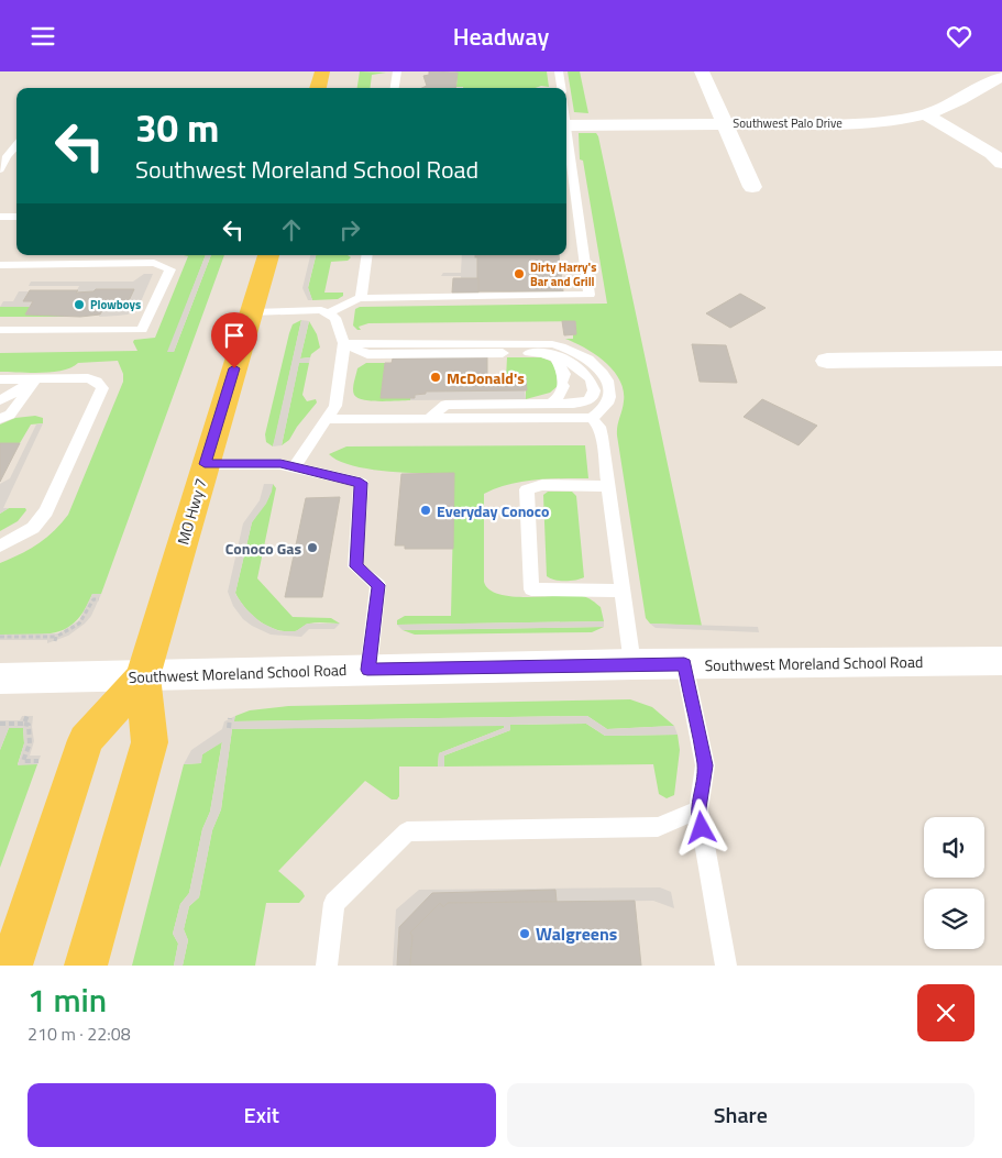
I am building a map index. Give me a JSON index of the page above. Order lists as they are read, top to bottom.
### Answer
{
  "streets": {
    "main road": ["MO Hwy 7", "Southwest Moreland School Road"],
    "street": ["Southwest Palo Drive"]
  },
  "crossings": [
    ["MO Hwy 7", "Southwest Moreland School Road"]
  ],
  "places": [
    "Dirty Harry's Bar and Grill",
    "Plowboys",
    "McDonald's",
    "Everyday Conoco",
    "Conoco Gas",
    "Walgreens"
  ],
  "page": {
    "header": "Headway",
    "turn": ["30 m", "Southwest Moreland School Road"],
    "heading": ["1 min", "210 m · 22:08"],
    "buttons": ["Exit", "Share"]
  }
}
